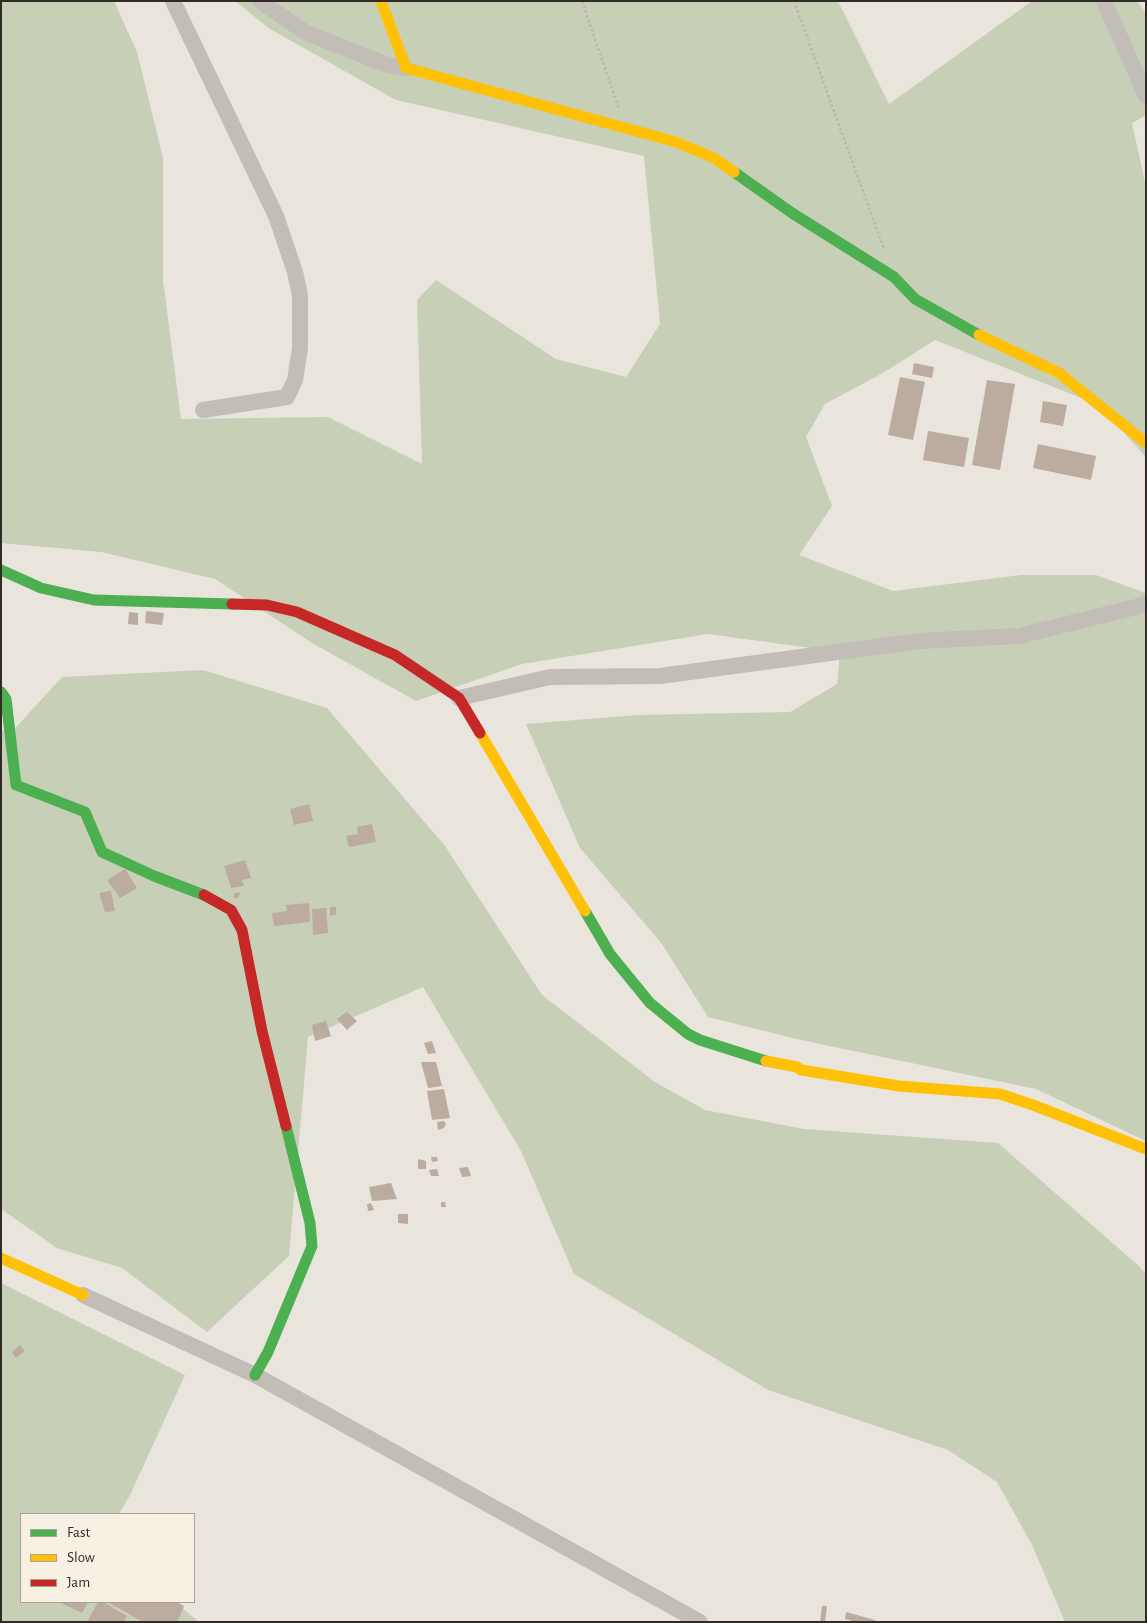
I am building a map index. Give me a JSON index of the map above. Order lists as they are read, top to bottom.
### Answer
{
  "legend": ["Fast", "Slow", "Jam"]
}
